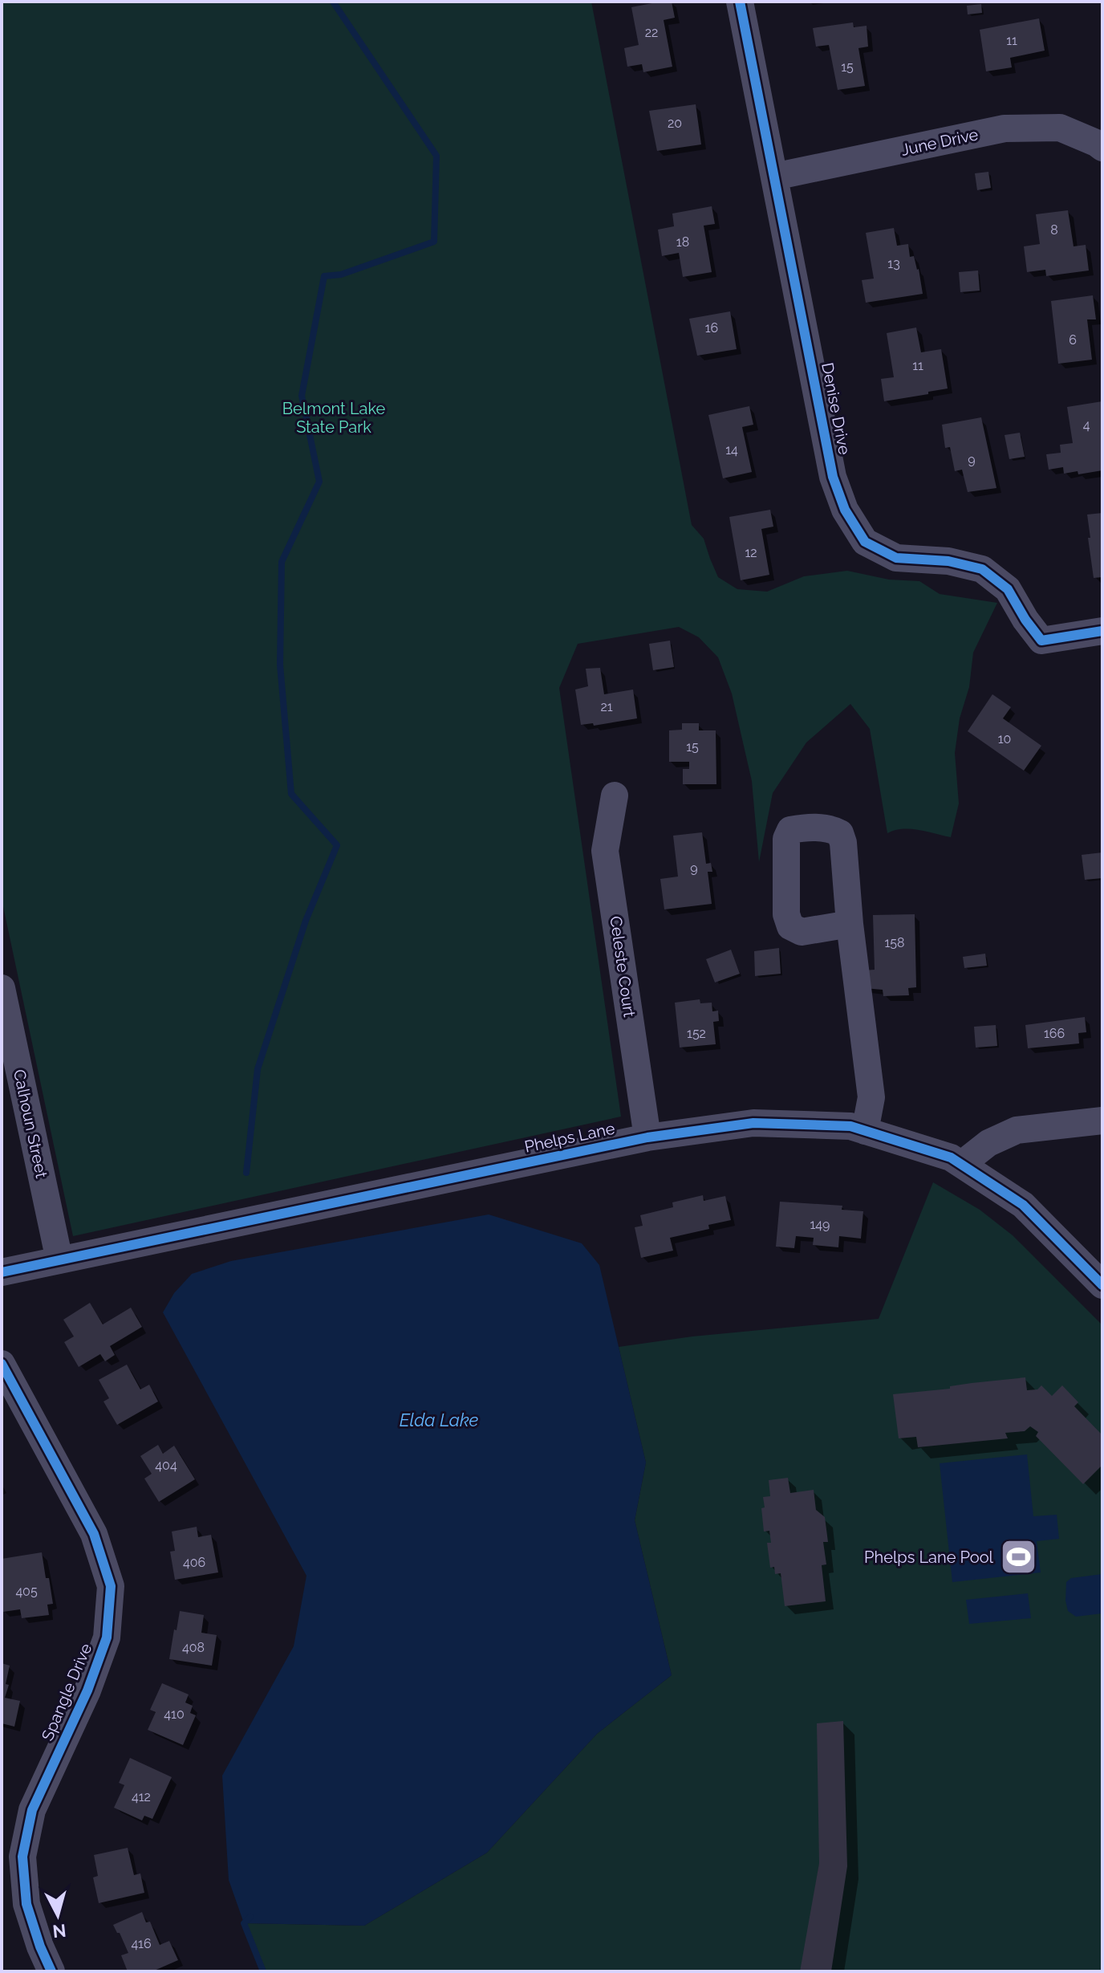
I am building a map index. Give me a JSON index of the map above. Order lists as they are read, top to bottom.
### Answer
{
  "streets": {
    "street": [
      "June Drive",
      "Denise Drive",
      "Celeste Court",
      "Calhoun Street",
      "Phelps Lane",
      "Spangle Drive"
    ]
  },
  "crossings": [
    ["June Drive", "Denise Drive"],
    ["Celeste Court", "Phelps Lane"],
    ["Calhoun Street", "Phelps Lane"]
  ],
  "water": ["Elda Lake"],
  "parks": ["Belmont Lake State Park"],
  "places": {
    "sports": ["Phelps Lane Pool"]
  },
  "house_numbers": [
    "22",
    "11",
    "15",
    "20",
    "8",
    "18",
    "13",
    "16",
    "6",
    "11",
    "4",
    "14",
    "9",
    "12",
    "21",
    "10",
    "15",
    "9",
    "158",
    "152",
    "166",
    "149",
    "404",
    "406",
    "405",
    "408",
    "410",
    "412",
    "416"
  ],
  "north": "bottom"
}
